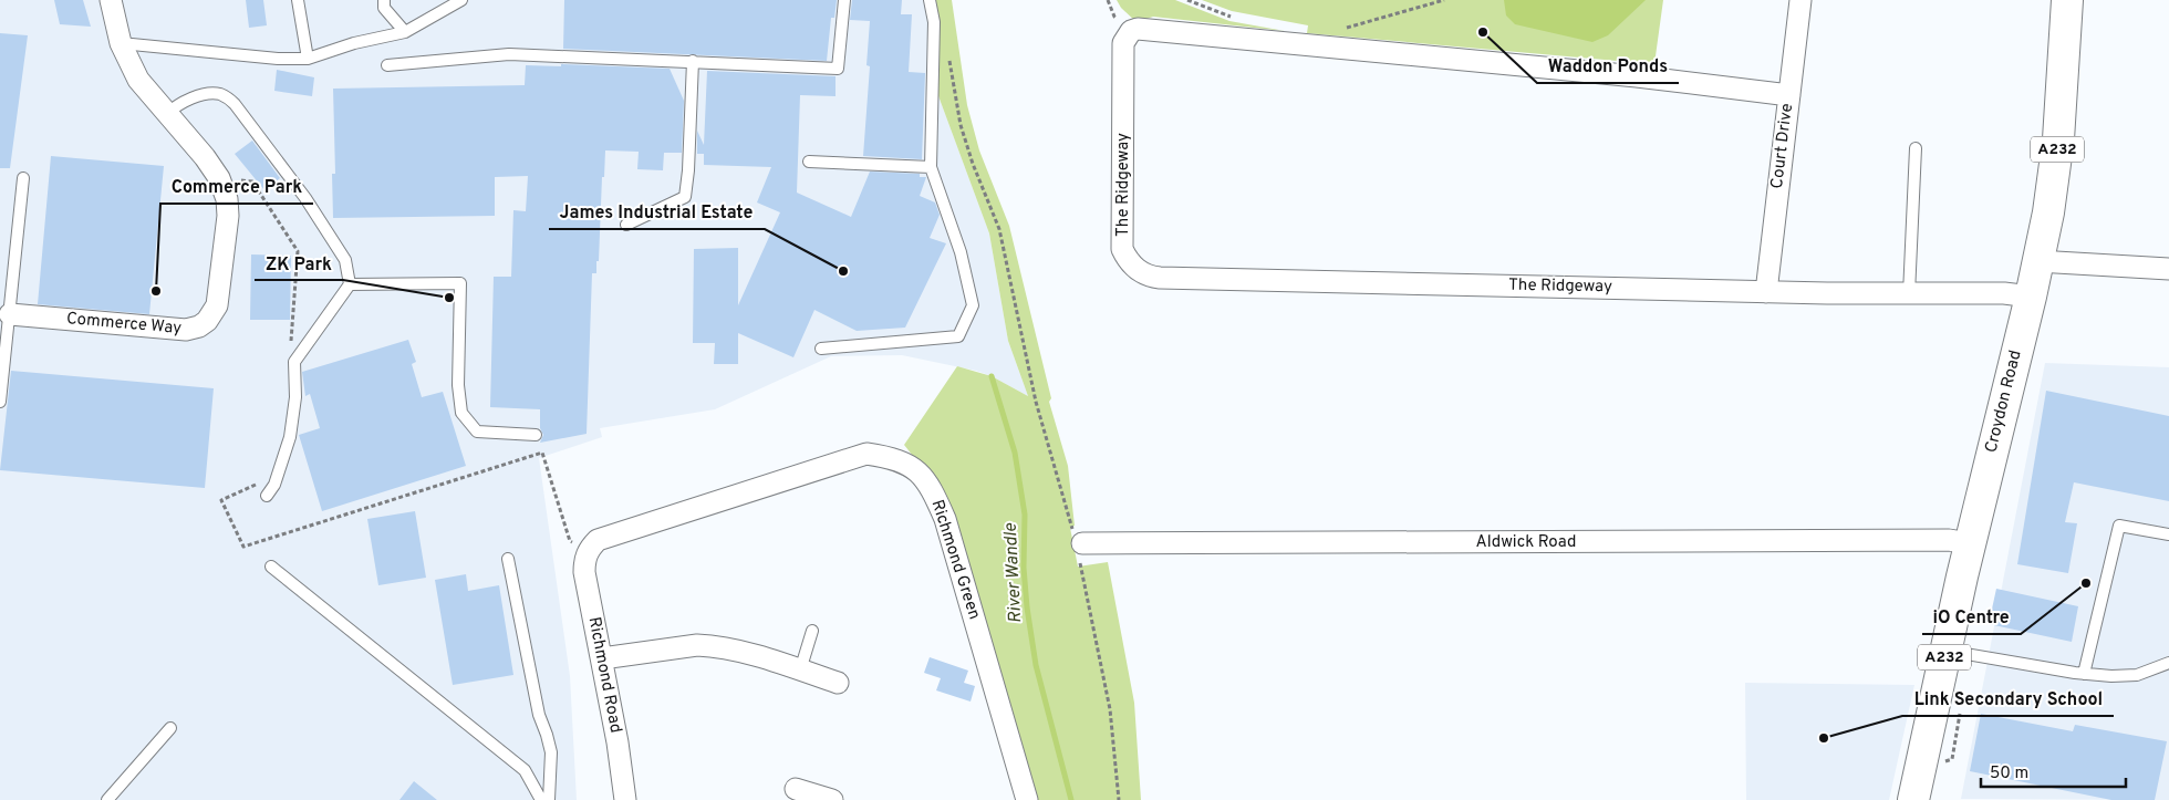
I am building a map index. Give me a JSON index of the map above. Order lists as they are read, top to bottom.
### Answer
{
  "streets": {
    "highway": ["A232", "Croydon Road"],
    "street": [
      "Court Drive",
      "The Ridgeway",
      "Commerce Way",
      "Aldwick Road",
      "Richmond Green",
      "Richmond Road"
    ]
  },
  "crossings": [
    ["Court Drive", "The Ridgeway"],
    ["The Ridgeway", "Croydon Road"],
    ["Croydon Road", "Aldwick Road"],
    ["Richmond Green", "Richmond Road"]
  ],
  "water": ["River Wandle"],
  "places": [
    "Waddon Ponds",
    "James Industrial Estate",
    "Commerce Park",
    "ZK Park",
    "iO Centre",
    "Link Secondary School"
  ],
  "scale_bar": "50 m"
}
